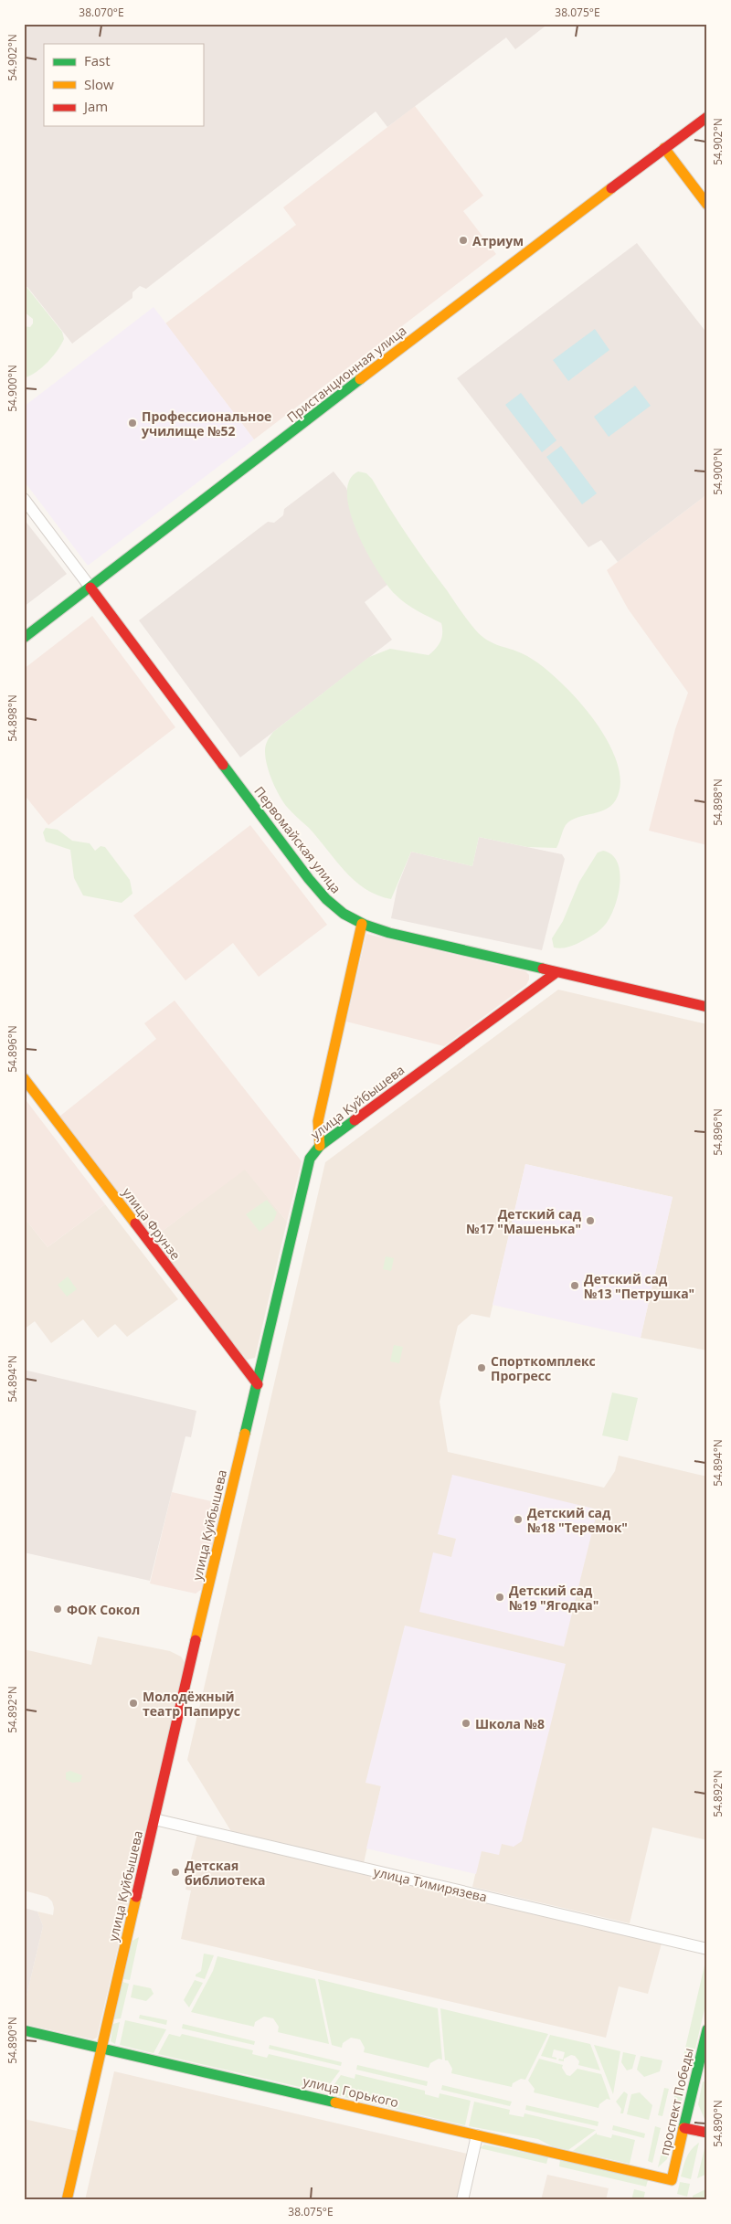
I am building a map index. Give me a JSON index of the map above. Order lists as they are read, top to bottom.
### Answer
{
  "streets": {
    "main road": [
      "Пристанционная улица",
      "Первомайская улица",
      "улица Куйбышева",
      "улица Фрунзе",
      "улица Горького",
      "проспект Победы"
    ],
    "street": ["улица Тимирязева"]
  },
  "crossings": [
    ["Пристанционная улица", "Первомайская улица"],
    ["Первомайская улица", "улица Куйбышева"],
    ["улица Куйбышева", "улица Фрунзе"],
    ["улица Куйбышева", "улица Тимирязева"],
    ["улица Куйбышева", "улица Горького"],
    ["улица Горького", "проспект Победы"]
  ],
  "places": [
    "Атриум",
    "Профессиональное училище №52",
    "Детский сад №17 \"Машенька\"",
    "Детский сад №13 \"Петрушка\"",
    "Спорткомплекс Прогресс",
    "Детский сад №18 \"Теремок\"",
    "Детский сад №19 \"Ягодка\"",
    "ФОК Сокол",
    "Молодёжный театр Папирус",
    "Школа №8",
    "Детская библиотека"
  ],
  "legend": ["Fast", "Slow", "Jam"],
  "coordinates": [
    "38.070°E",
    "38.075°E",
    "54.902°N",
    "54.900°N",
    "54.898°N",
    "54.896°N",
    "54.894°N",
    "54.892°N",
    "54.890°N"
  ]
}
